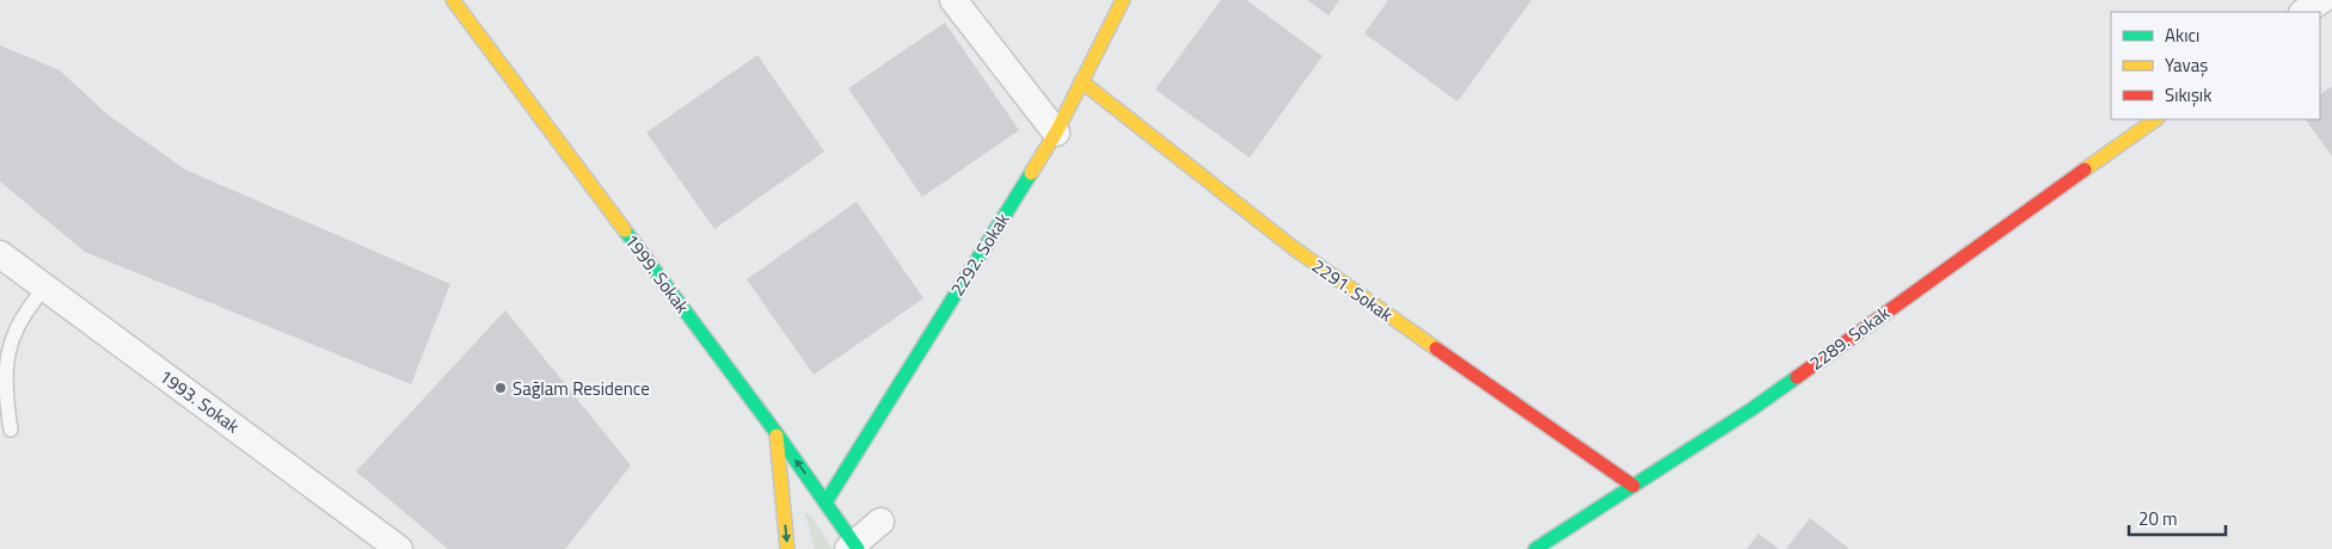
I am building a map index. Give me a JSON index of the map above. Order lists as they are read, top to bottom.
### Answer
{
  "streets": {
    "street": [
      "2292. Sokak",
      "1999. Sokak",
      "2291. Sokak",
      "2289. Sokak",
      "1993. Sokak"
    ]
  },
  "crossings": [
    ["2292. Sokak", "1999. Sokak"],
    ["2292. Sokak", "2291. Sokak"],
    ["2291. Sokak", "2289. Sokak"]
  ],
  "places": ["Sağlam Residence"],
  "legend": ["Akıcı", "Yavaş", "Sıkışık"],
  "scale_bar": "20 m"
}
